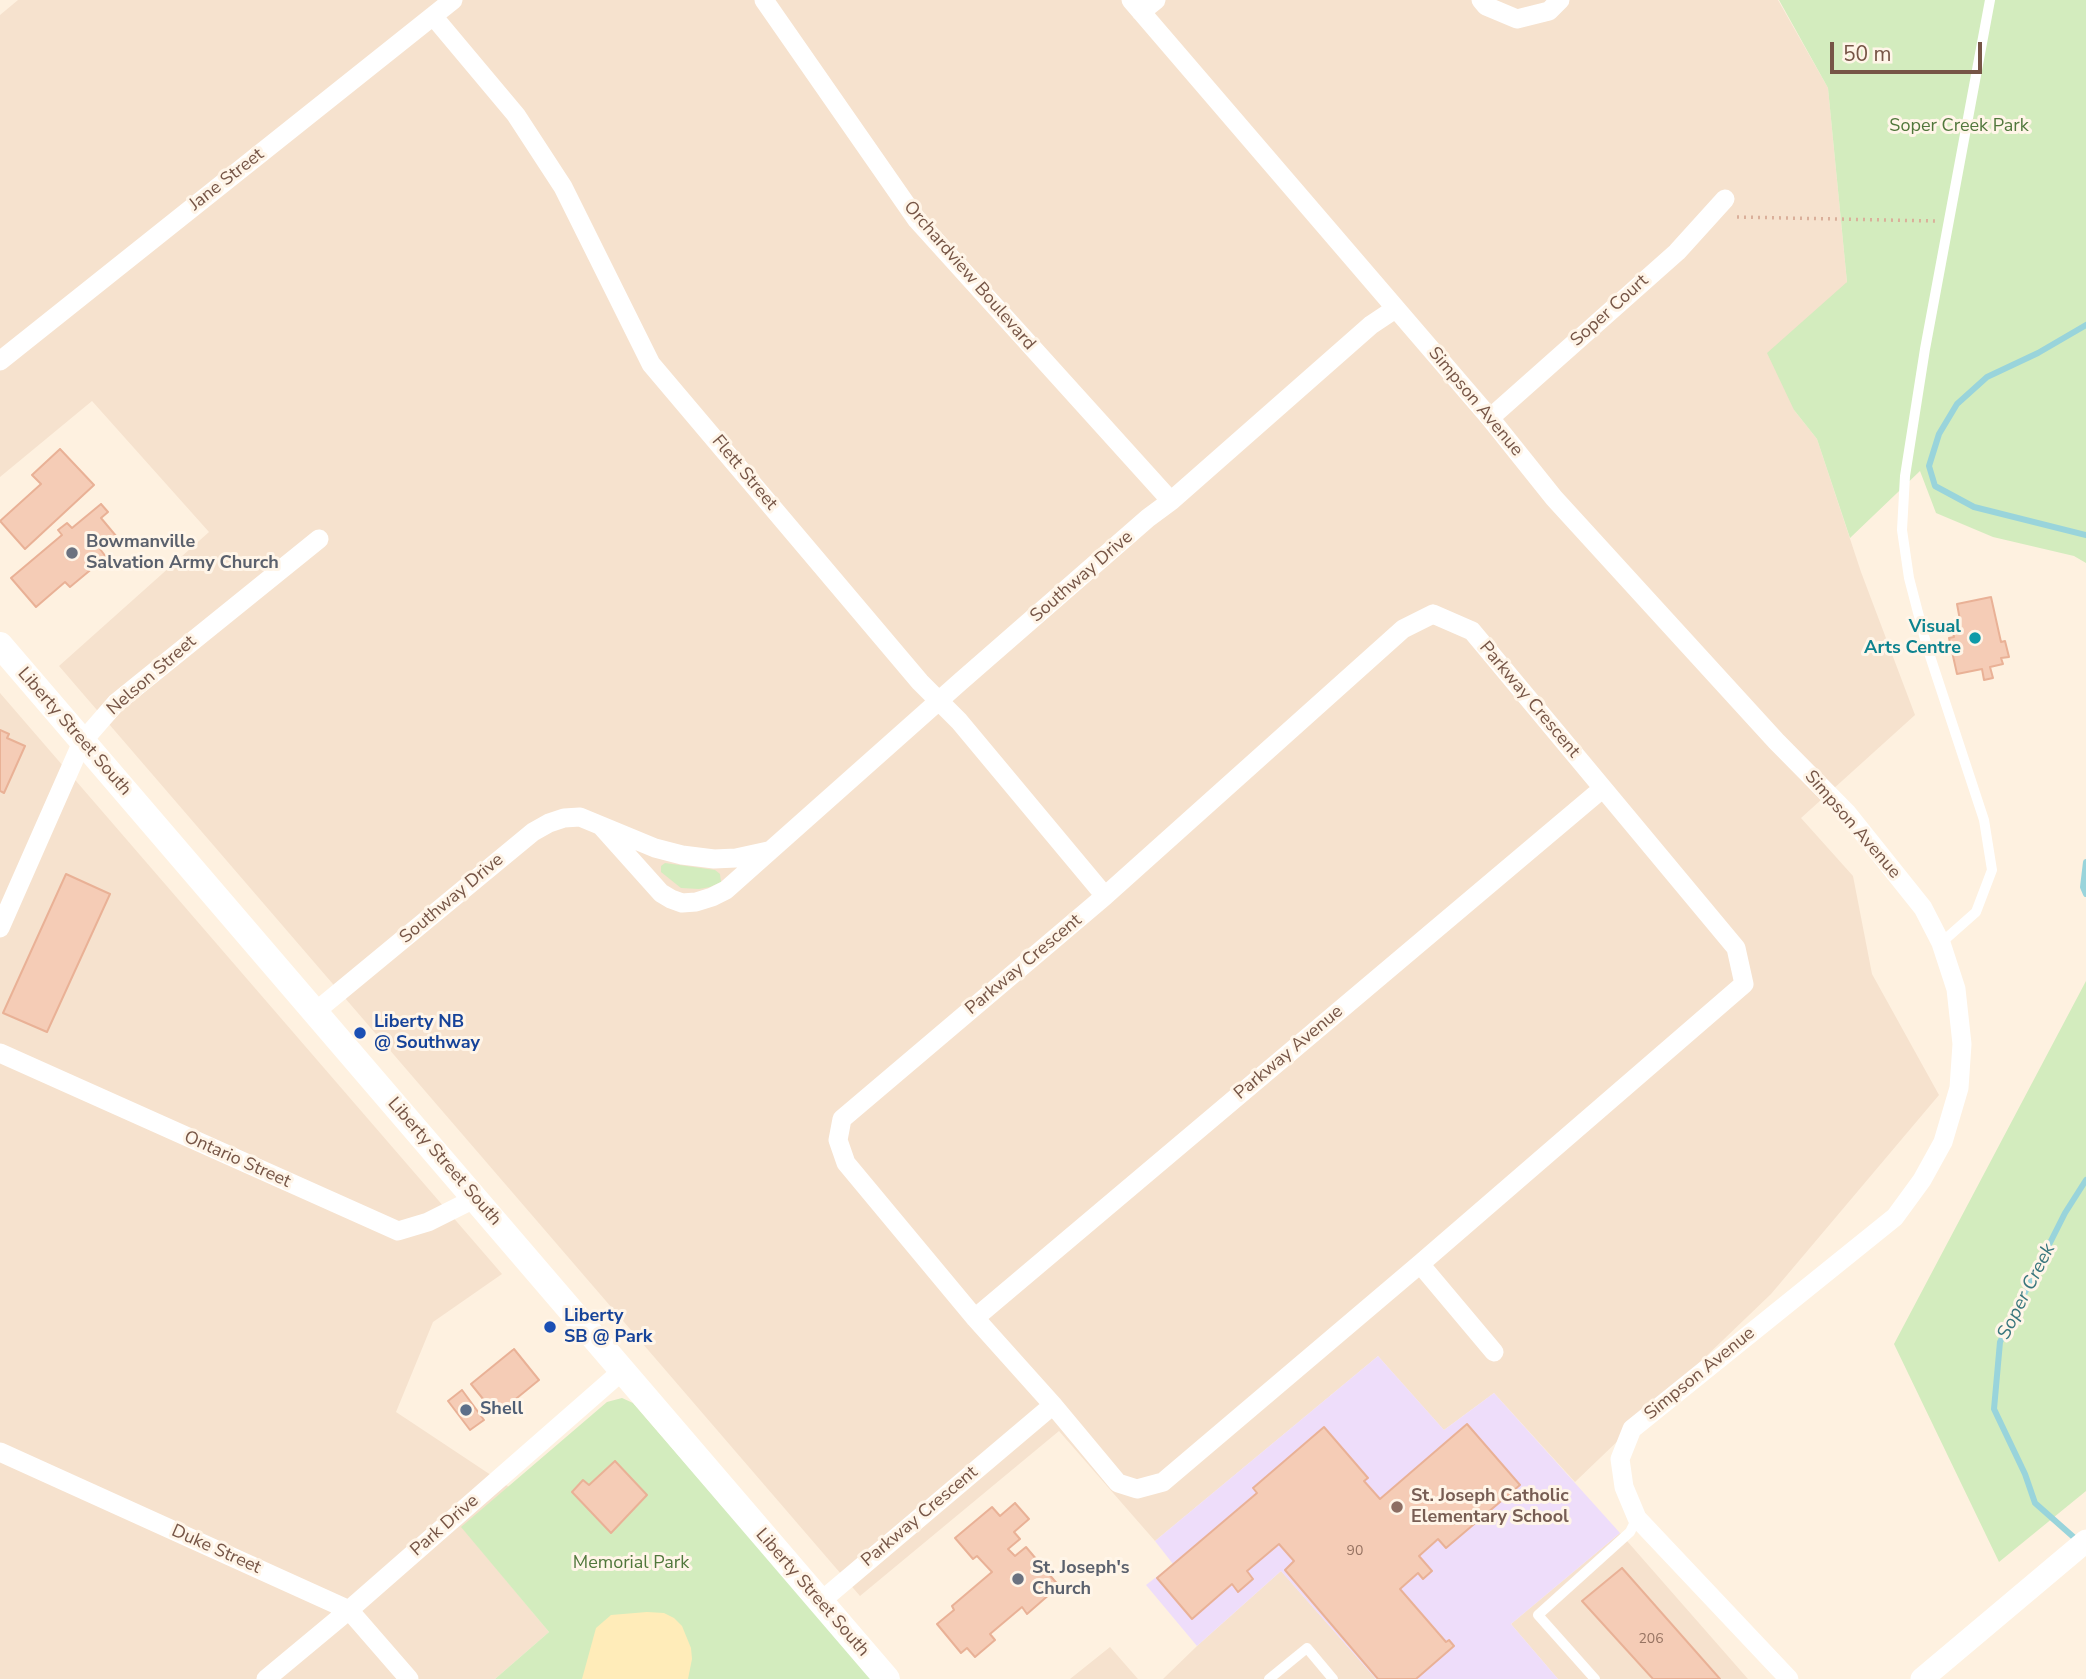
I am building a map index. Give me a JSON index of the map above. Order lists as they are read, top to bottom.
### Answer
{
  "streets": {
    "main road": ["Liberty Street South"],
    "street": [
      "Jane Street",
      "Orchardview Boulevard",
      "Soper Court",
      "Simpson Avenue",
      "Flett Street",
      "Southway Drive",
      "Nelson Street",
      "Parkway Crescent",
      "Parkway Avenue",
      "Ontario Street",
      "Park Drive",
      "Duke Street"
    ]
  },
  "crossings": [
    ["Jane Street", "Flett Street"],
    ["Orchardview Boulevard", "Southway Drive"],
    ["Soper Court", "Simpson Avenue"],
    ["Simpson Avenue", "Southway Drive"],
    ["Flett Street", "Southway Drive"],
    ["Flett Street", "Parkway Crescent"],
    ["Southway Drive", "Liberty Street South"],
    ["Nelson Street", "Liberty Street South"],
    ["Parkway Crescent", "Liberty Street South"],
    ["Parkway Crescent", "Parkway Avenue"],
    ["Liberty Street South", "Ontario Street"],
    ["Liberty Street South", "Park Drive"],
    ["Park Drive", "Duke Street"]
  ],
  "water": ["Soper Creek"],
  "parks": ["Soper Creek Park", "Memorial Park"],
  "places": [
    "Bowmanville Salvation Army Church",
    "Visual Arts Centre",
    "Liberty NB @ Southway",
    "Liberty SB @ Park",
    "Shell",
    "St. Joseph Catholic Elementary School",
    "St. Joseph's Church"
  ],
  "house_numbers": ["90", "206"],
  "scale_bar": "50 m"
}
